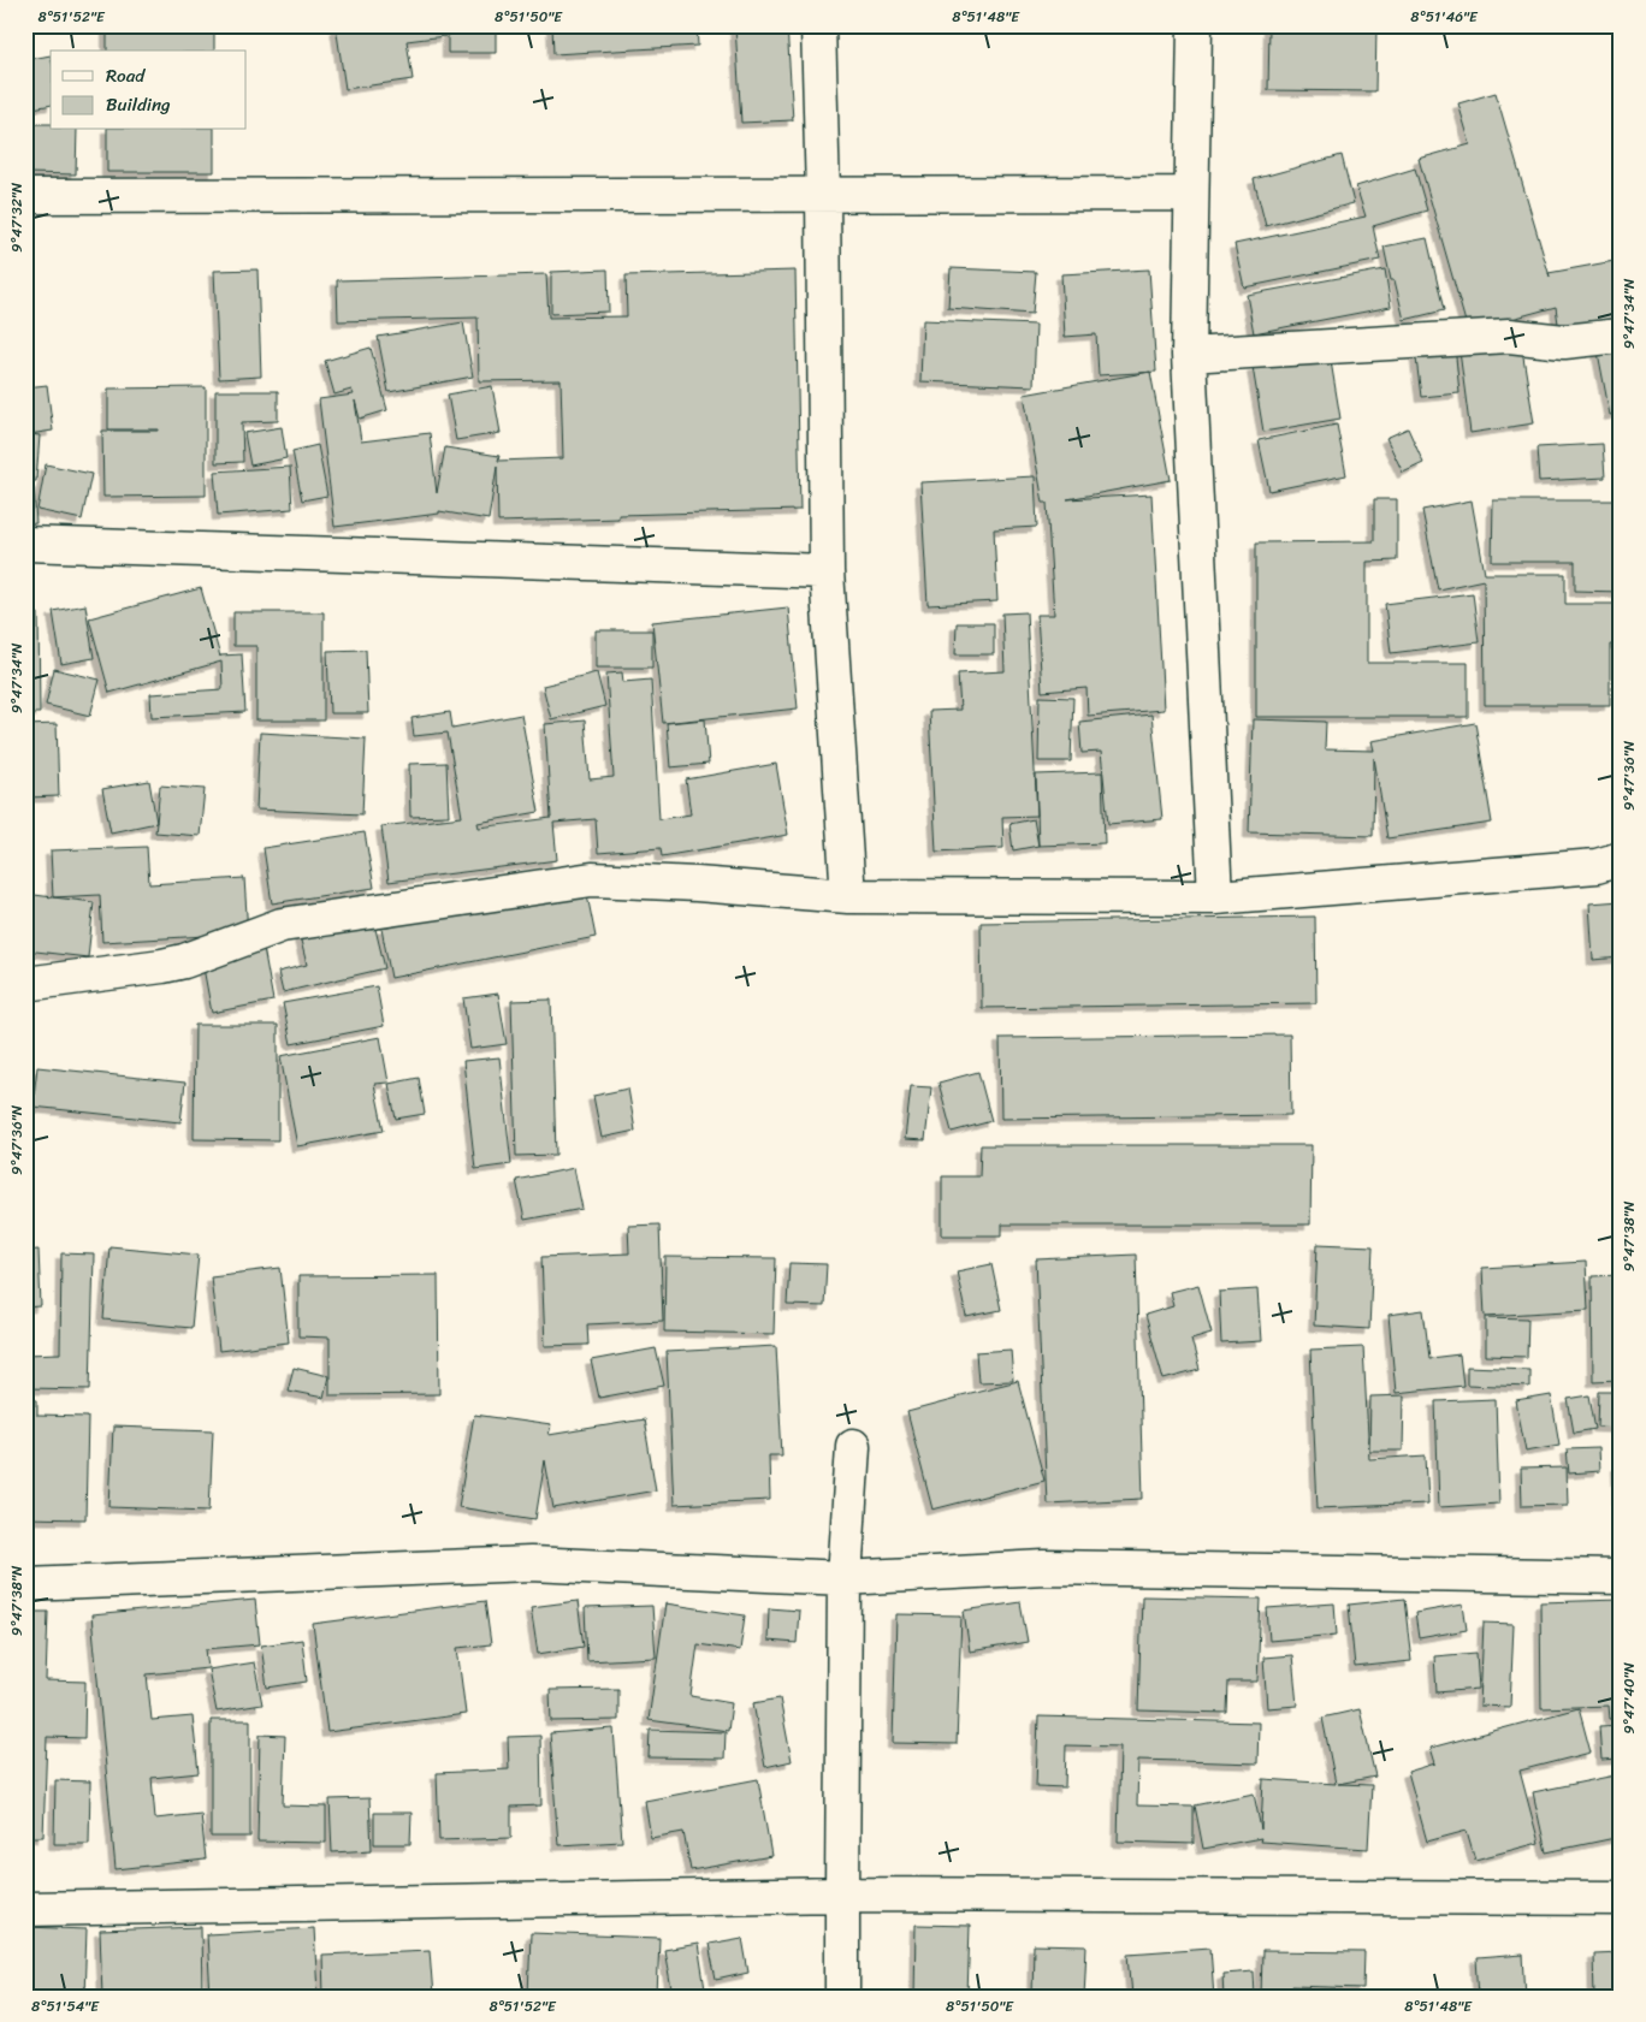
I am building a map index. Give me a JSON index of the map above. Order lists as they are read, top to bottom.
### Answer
{
  "legend": ["Road", "Building"],
  "coordinates": [
    "8°51'52\"E",
    "8°51'50\"E",
    "8°51'48\"E",
    "8°51'46\"E",
    "9°47'32\"N",
    "9°47'34\"N",
    "9°47'36\"N",
    "9°47'38\"N",
    "9°47'40\"N",
    "8°51'54\"E"
  ]
}
